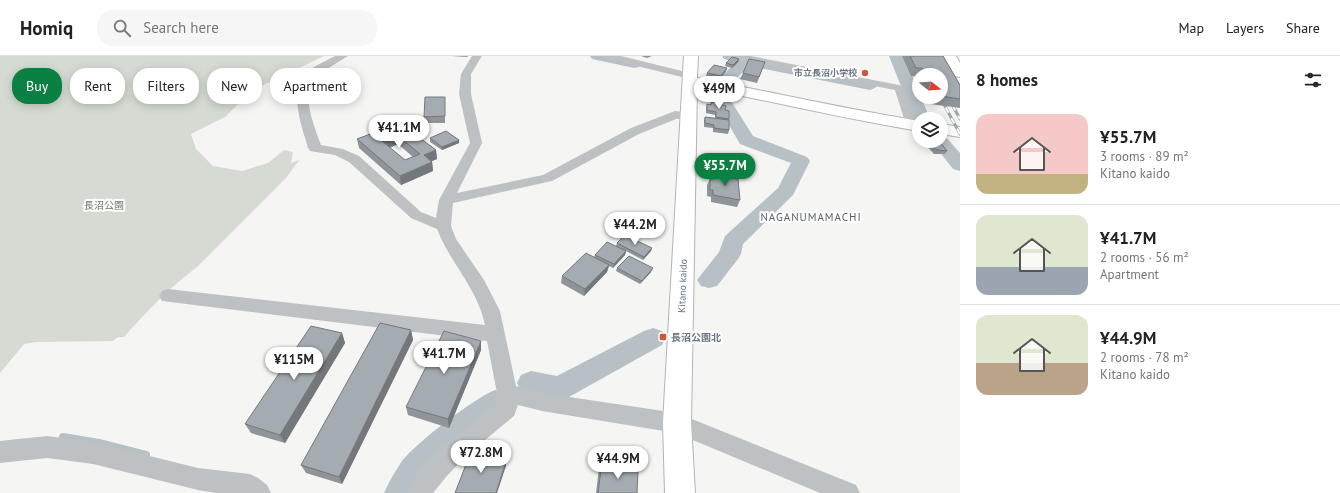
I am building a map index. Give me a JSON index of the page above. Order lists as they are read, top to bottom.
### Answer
{
  "streets": {
    "main road": ["Kitano kaido"]
  },
  "districts": ["NAGANUMAMACHI"],
  "parks": ["長沼公園"],
  "places": {
    "other": ["市立長沼小学校"],
    "transit": ["長沼公園北"]
  },
  "north": "right",
  "page": {
    "header": "Homiq",
    "search": "Search here",
    "nav": ["Map", "Layers", "Share"],
    "heading": "8 homes",
    "chip": [
      "Buy",
      "Rent",
      "Filters",
      "New",
      "Apartment"
    ],
    "price": [
      "¥49M",
      "¥41.1M",
      "¥55.7M",
      "¥44.2M",
      "¥41.7M",
      "¥115M",
      "¥72.8M",
      "¥44.9M"
    ],
    "list": [
      {
        "name": "¥55.7M",
        "note": "3 rooms · 89 m² · Kitano kaido"
      },
      {
        "name": "¥41.7M",
        "note": "2 rooms · 56 m² · Apartment"
      },
      {
        "name": "¥44.9M",
        "note": "2 rooms · 78 m² · Kitano kaido"
      }
    ]
  }
}
